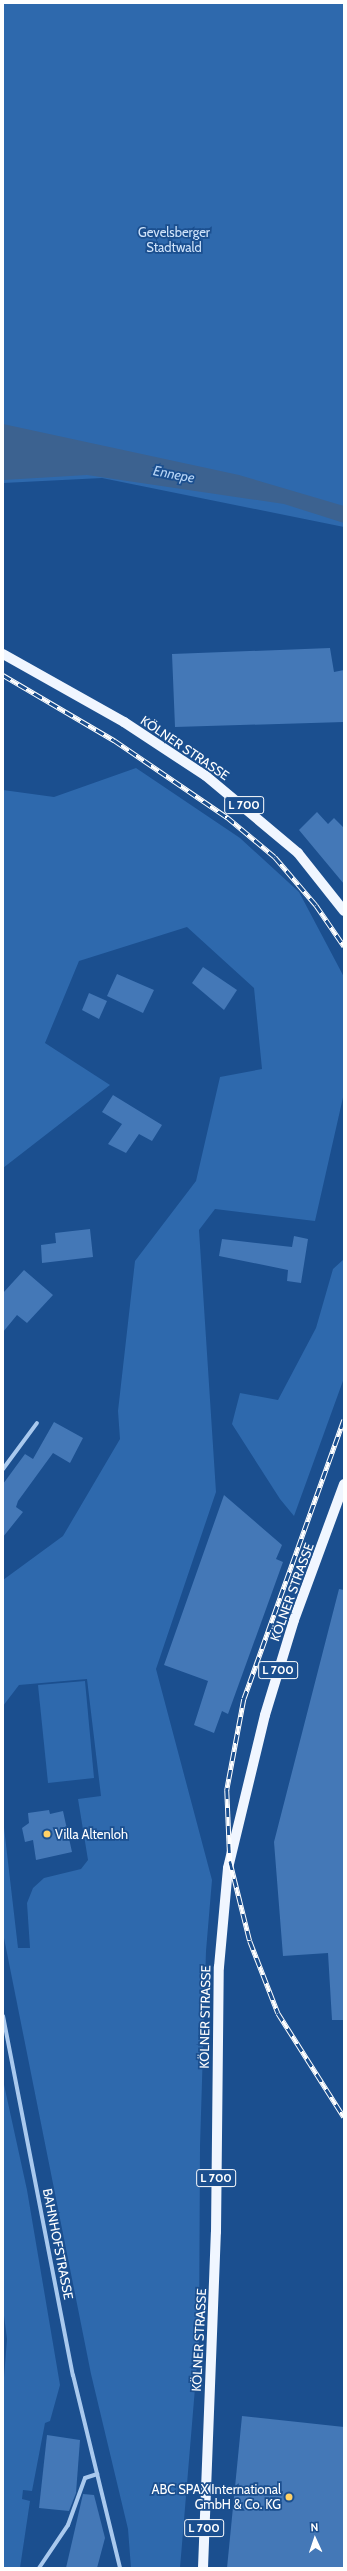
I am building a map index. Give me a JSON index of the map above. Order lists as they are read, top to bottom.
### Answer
{
  "streets": {
    "main road": ["KÖLNER STRASSE", "L 700"],
    "street": ["BAHNHOFSTRASSE"]
  },
  "water": ["Ennepe"],
  "parks": ["Gevelsberger Stadtwald"],
  "places": ["Villa Altenloh", "ABC SPAX International GmbH & Co. KG"],
  "north": "top"
}
